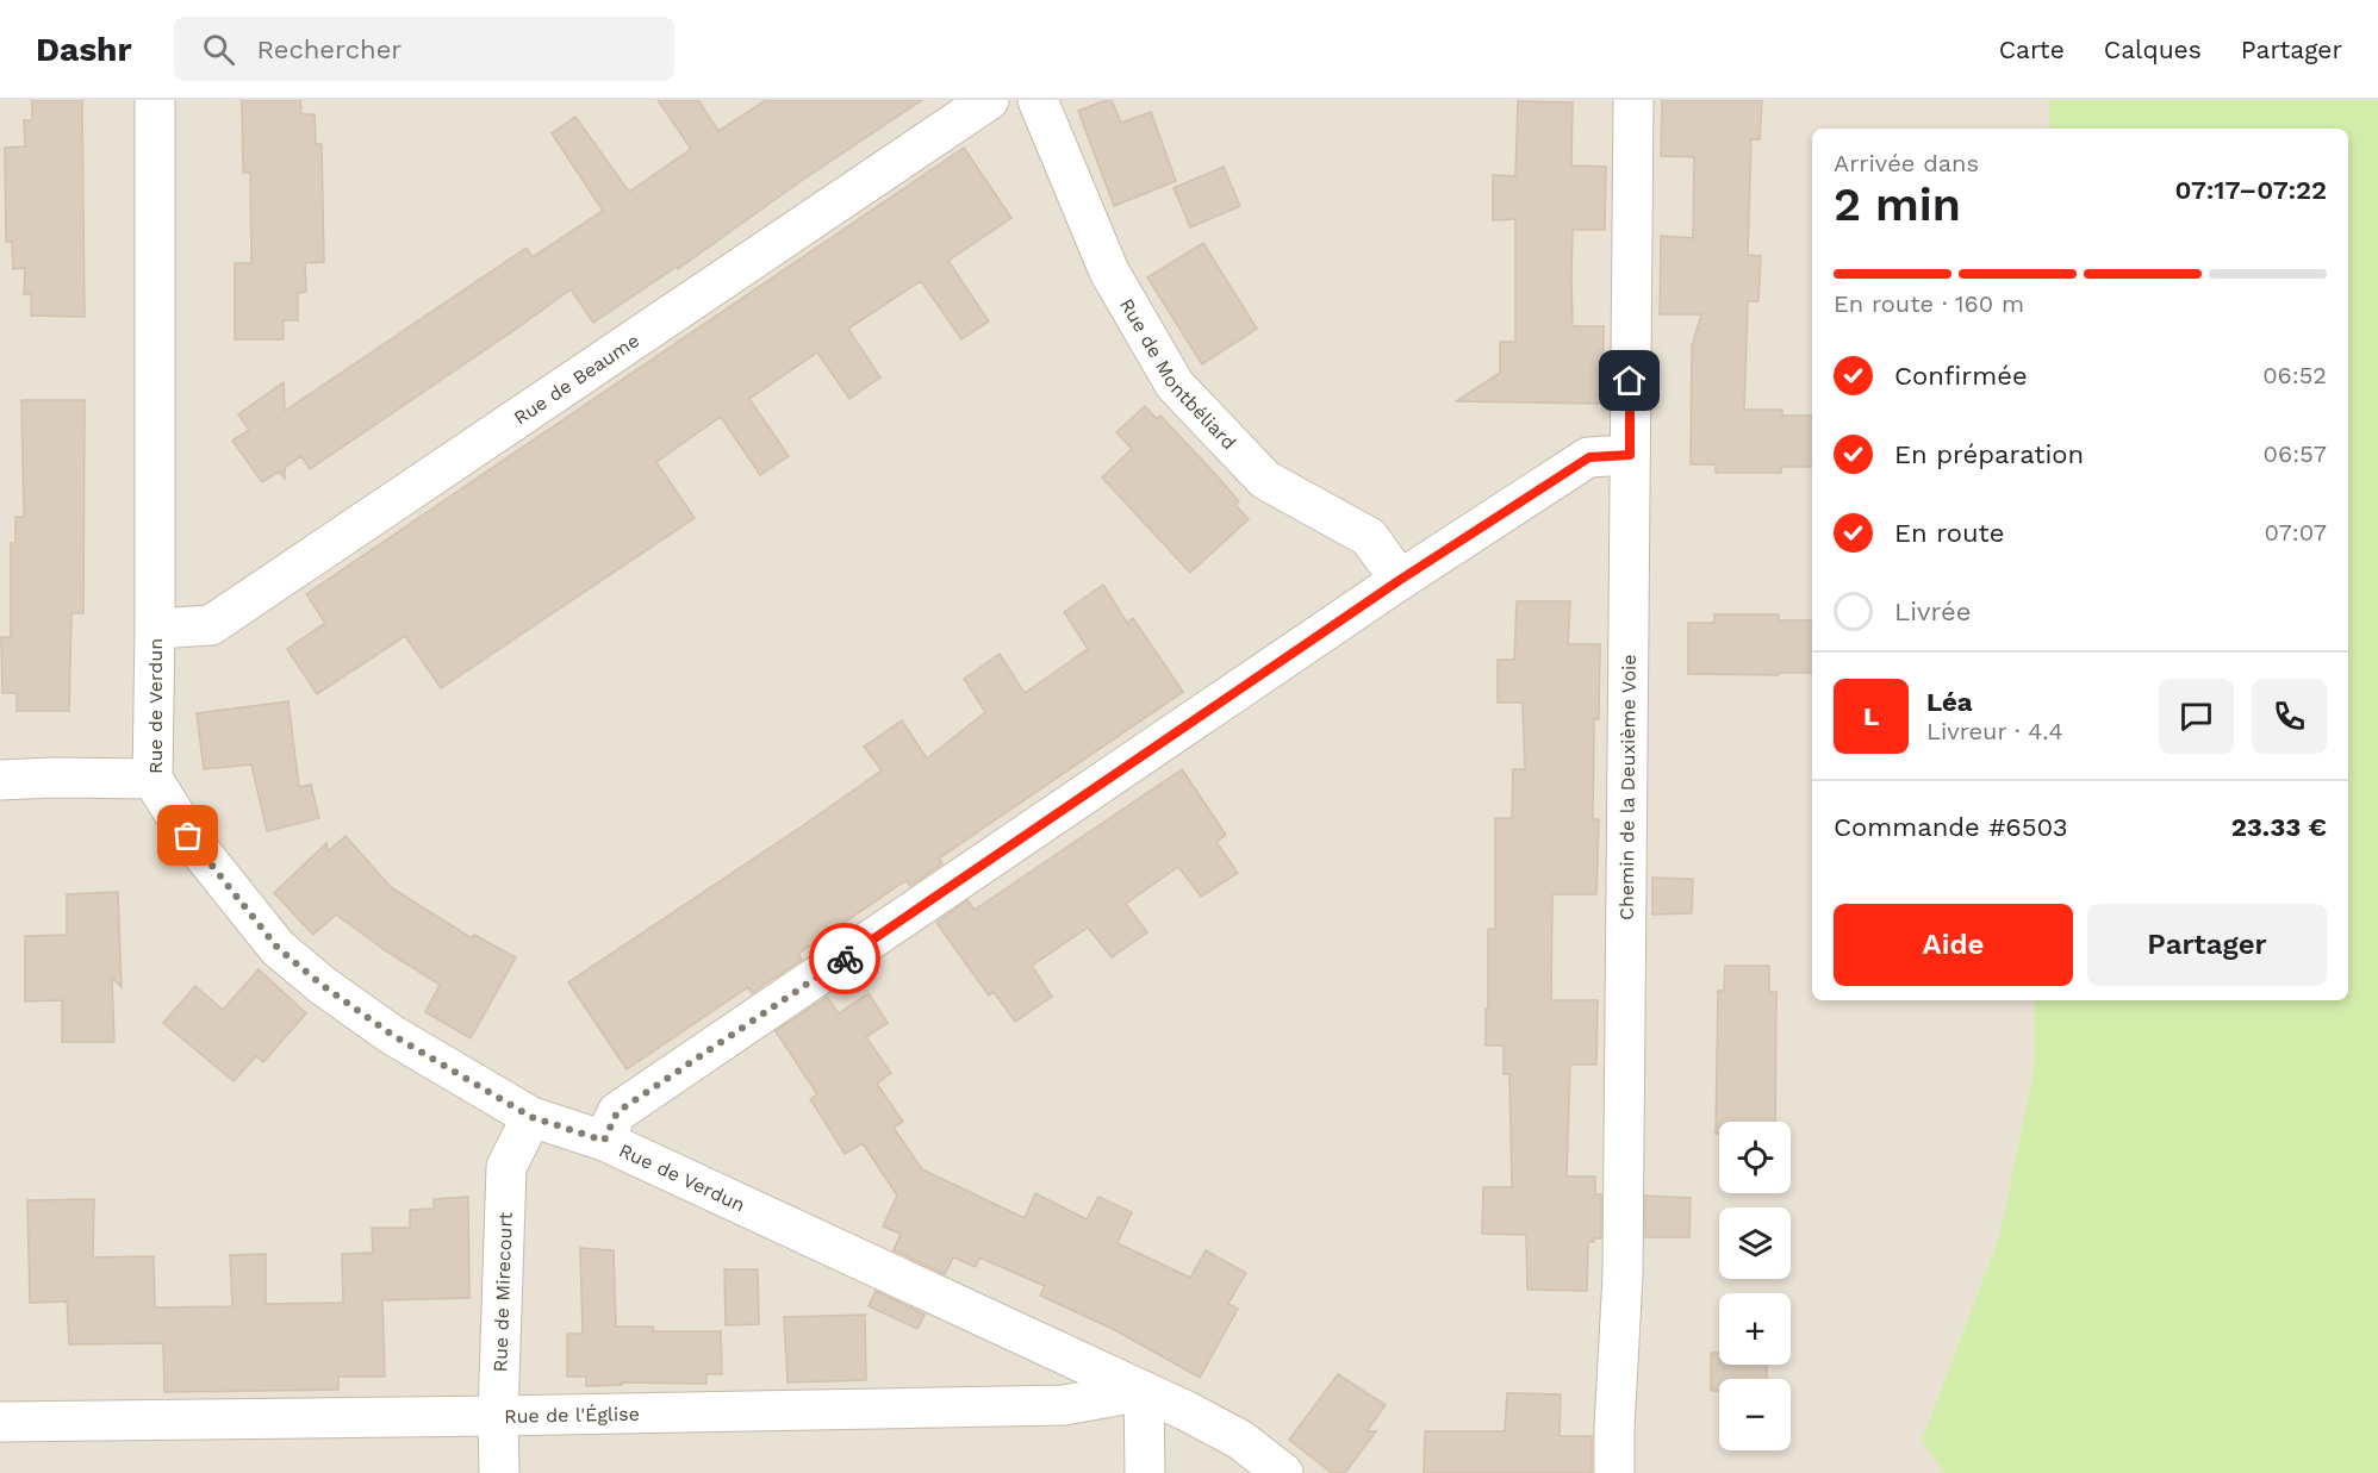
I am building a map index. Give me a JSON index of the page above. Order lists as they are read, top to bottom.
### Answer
{
  "streets": {
    "street": [
      "Rue de Montbéliard",
      "Rue de Beaume",
      "Rue de Verdun",
      "Chemin de la Deuxième Voie",
      "Rue de Mirecourt",
      "Rue de l'Église"
    ]
  },
  "crossings": [
    ["Rue de Beaume", "Rue de Verdun"],
    ["Rue de Verdun", "Rue de Mirecourt"],
    ["Rue de Verdun", "Rue de l'Église"],
    ["Rue de Mirecourt", "Rue de l'Église"]
  ],
  "page": {
    "header": "Dashr",
    "search": "Rechercher",
    "nav": ["Carte", "Calques", "Partager"],
    "heading": ["2 min", "Arrivée dans", "07:17–07:22"],
    "panel": [
      "Léa",
      "Livreur · 4.4",
      "Commande #6503",
      "23.33 €"
    ],
    "bar": "En route · 160 m",
    "list": [
      ["Confirmée", "06:52"],
      ["En préparation", "06:57"],
      ["En route", "07:07"],
      "Livrée"
    ],
    "round": "L",
    "buttons": ["Aide", "Partager"],
    "map_buttons": ["+", "−"]
  }
}
